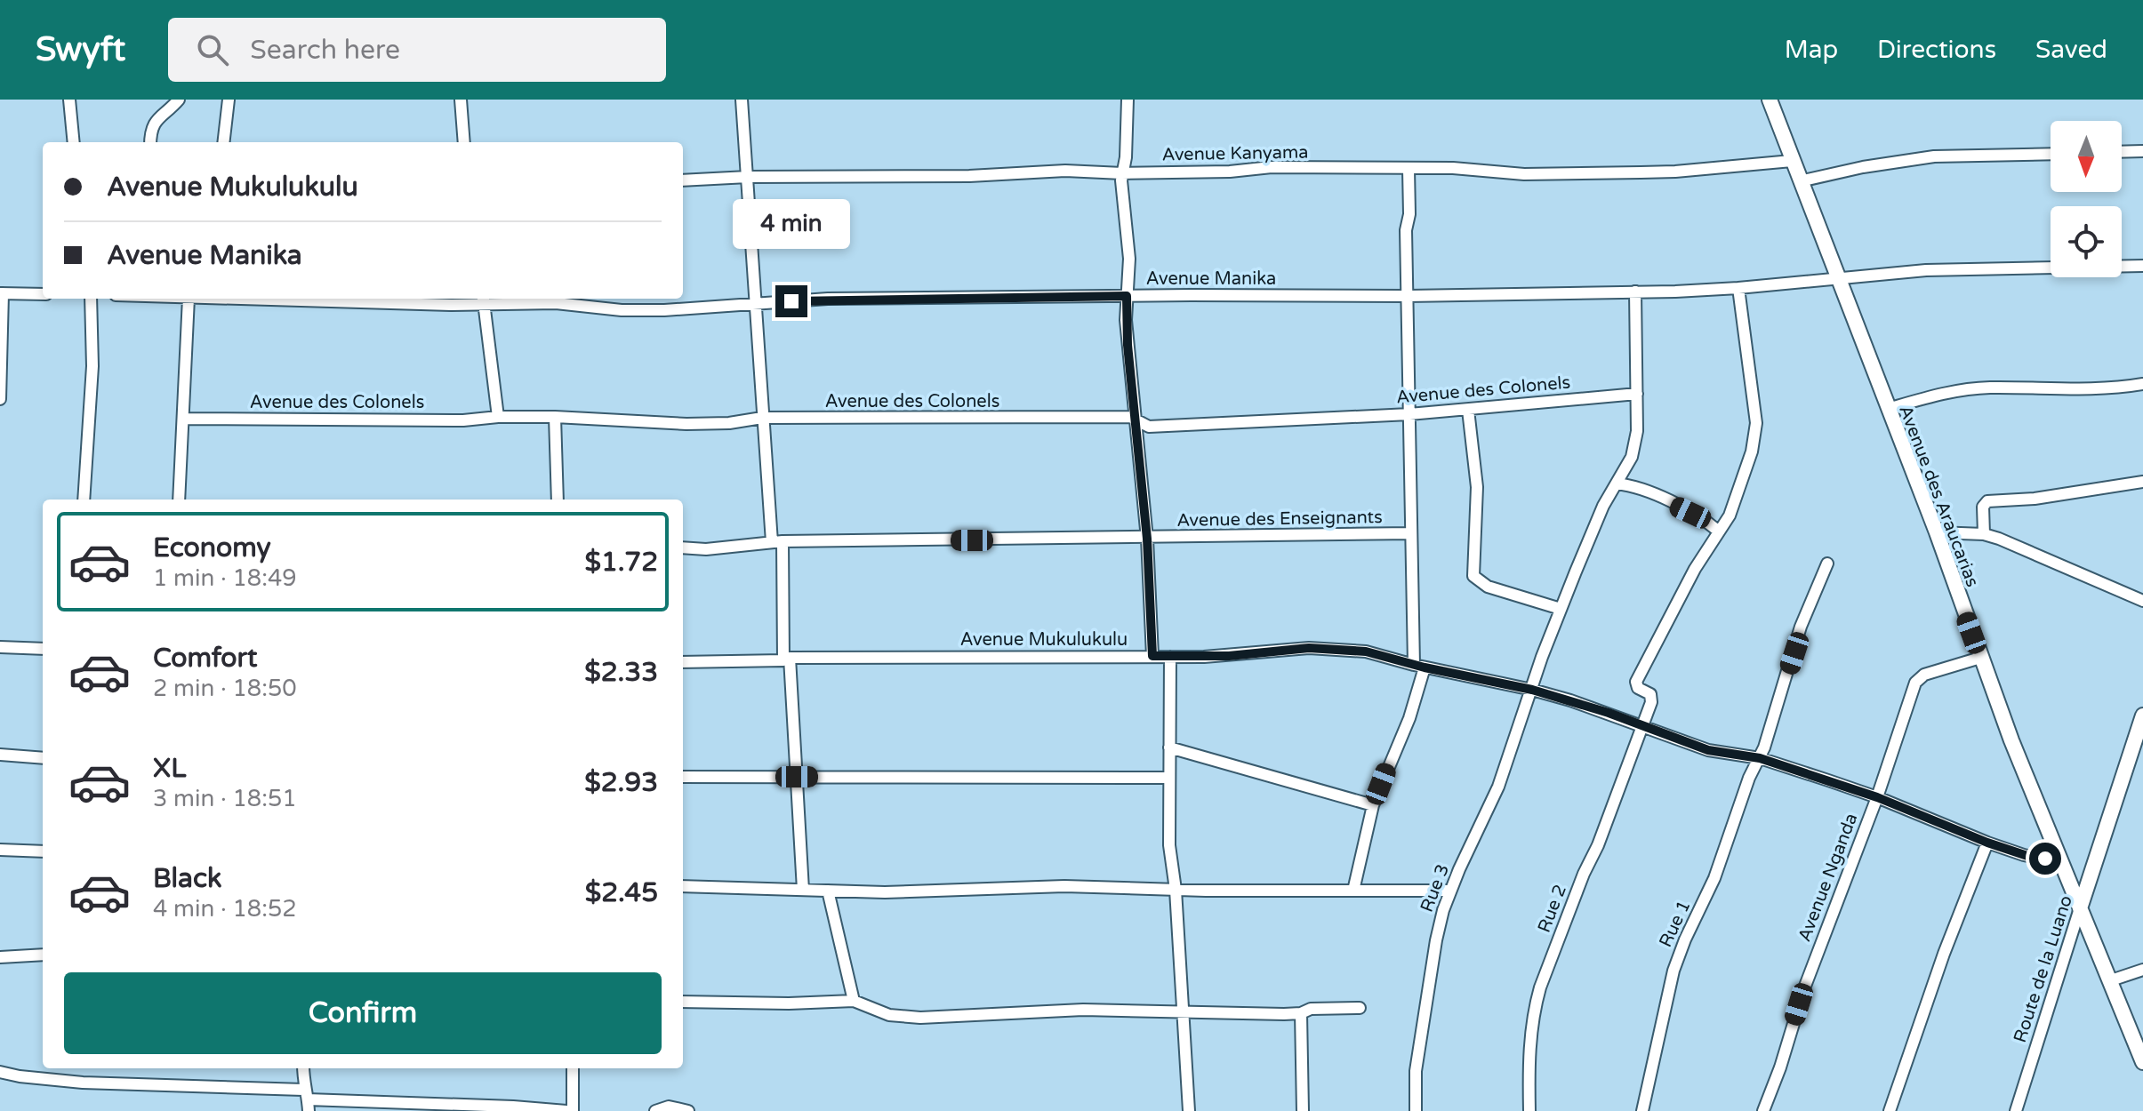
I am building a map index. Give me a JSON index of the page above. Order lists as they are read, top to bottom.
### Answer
{
  "streets": {
    "street": [
      "Avenue Kanyama",
      "Avenue Manika",
      "Avenue des Colonels",
      "Avenue des Araucarias",
      "Avenue des Enseignants",
      "Avenue Mukulukulu",
      "Avenue Nganda",
      "Rue 3",
      "Rue 2",
      "Rue 1",
      "Route de la Luano"
    ]
  },
  "crossings": [
    ["Avenue Kanyama", "Avenue des Araucarias"],
    ["Avenue Manika", "Avenue des Araucarias"],
    ["Avenue Manika", "Rue 3"],
    ["Avenue des Colonels", "Rue 3"],
    ["Avenue des Araucarias", "Avenue Mukulukulu"],
    ["Avenue des Araucarias", "Avenue Nganda"],
    ["Avenue des Araucarias", "Route de la Luano"],
    ["Avenue Mukulukulu", "Avenue Nganda"],
    ["Avenue Mukulukulu", "Rue 3"],
    ["Avenue Mukulukulu", "Rue 2"],
    ["Avenue Mukulukulu", "Rue 1"]
  ],
  "north": "bottom",
  "page": {
    "header": "Swyft",
    "search": "Search here",
    "nav": ["Map", "Directions", "Saved"],
    "banner": ["Avenue Mukulukulu", "Avenue Manika"],
    "bubble": "4 min",
    "list": [
      {
        "name": "Economy",
        "note": "1 min · 18:49",
        "value": "$1.72"
      },
      {
        "name": "Comfort",
        "note": "2 min · 18:50",
        "value": "$2.33"
      },
      {
        "name": "XL",
        "note": "3 min · 18:51",
        "value": "$2.93"
      },
      {
        "name": "Black",
        "note": "4 min · 18:52",
        "value": "$2.45"
      }
    ],
    "buttons": "Confirm"
  }
}
